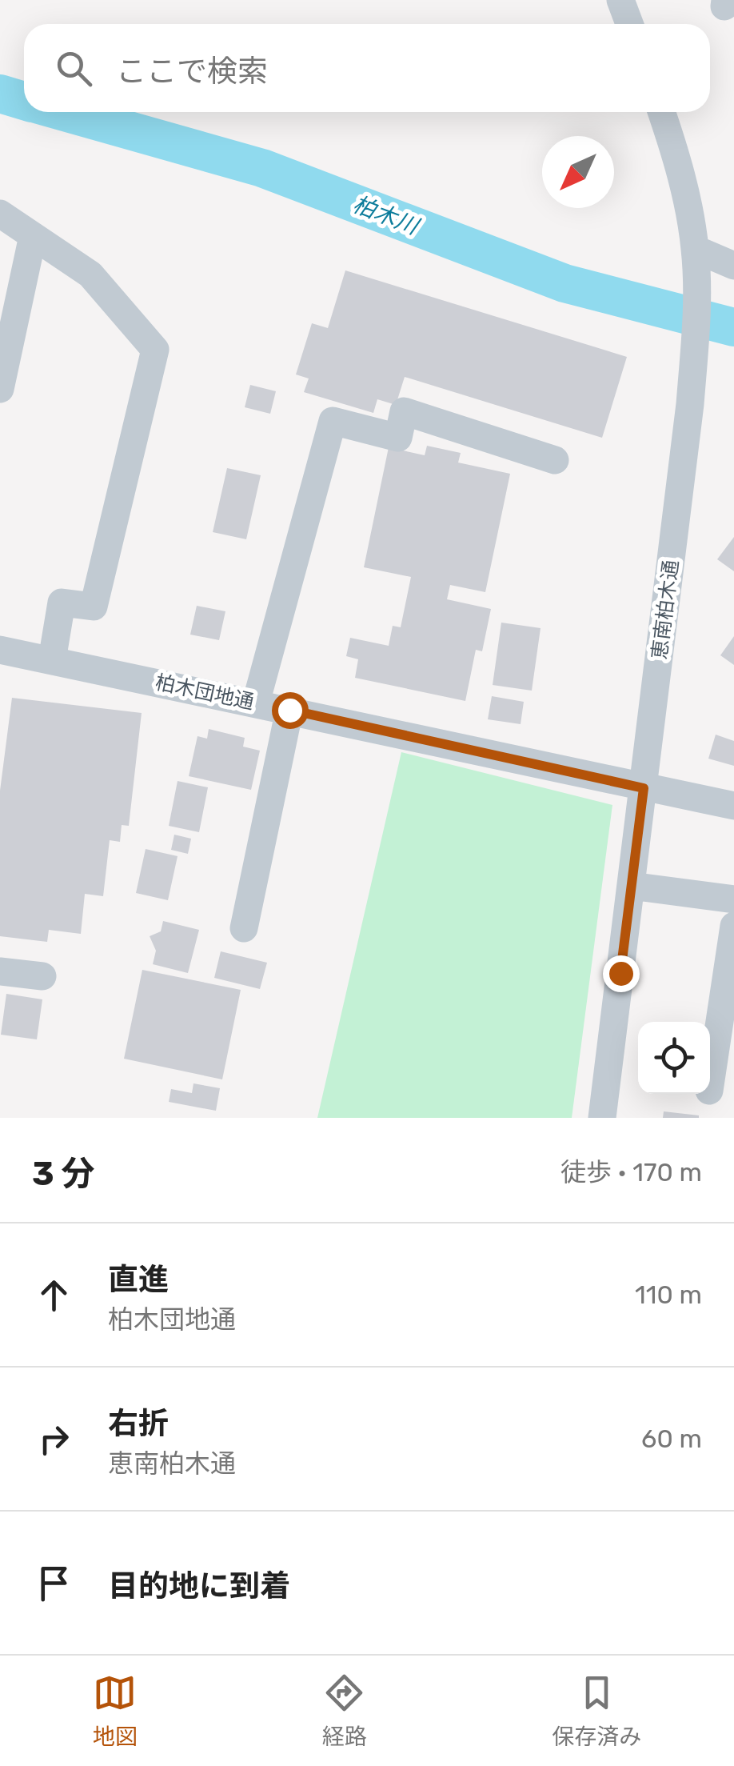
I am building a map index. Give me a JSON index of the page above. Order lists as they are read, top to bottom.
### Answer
{
  "streets": {
    "street": ["恵南柏木通", "柏木団地通"]
  },
  "crossings": [
    ["恵南柏木通", "柏木団地通"]
  ],
  "water": ["柏木川"],
  "north": "bottom left",
  "page": {
    "search": "ここで検索",
    "heading": ["3 分", "徒歩 · 170 m"],
    "list": [
      ["直進", "柏木団地通", "110 m"],
      ["右折", "恵南柏木通", "60 m"],
      "目的地に到着"
    ],
    "nav": ["地図", "経路", "保存済み"]
  }
}
